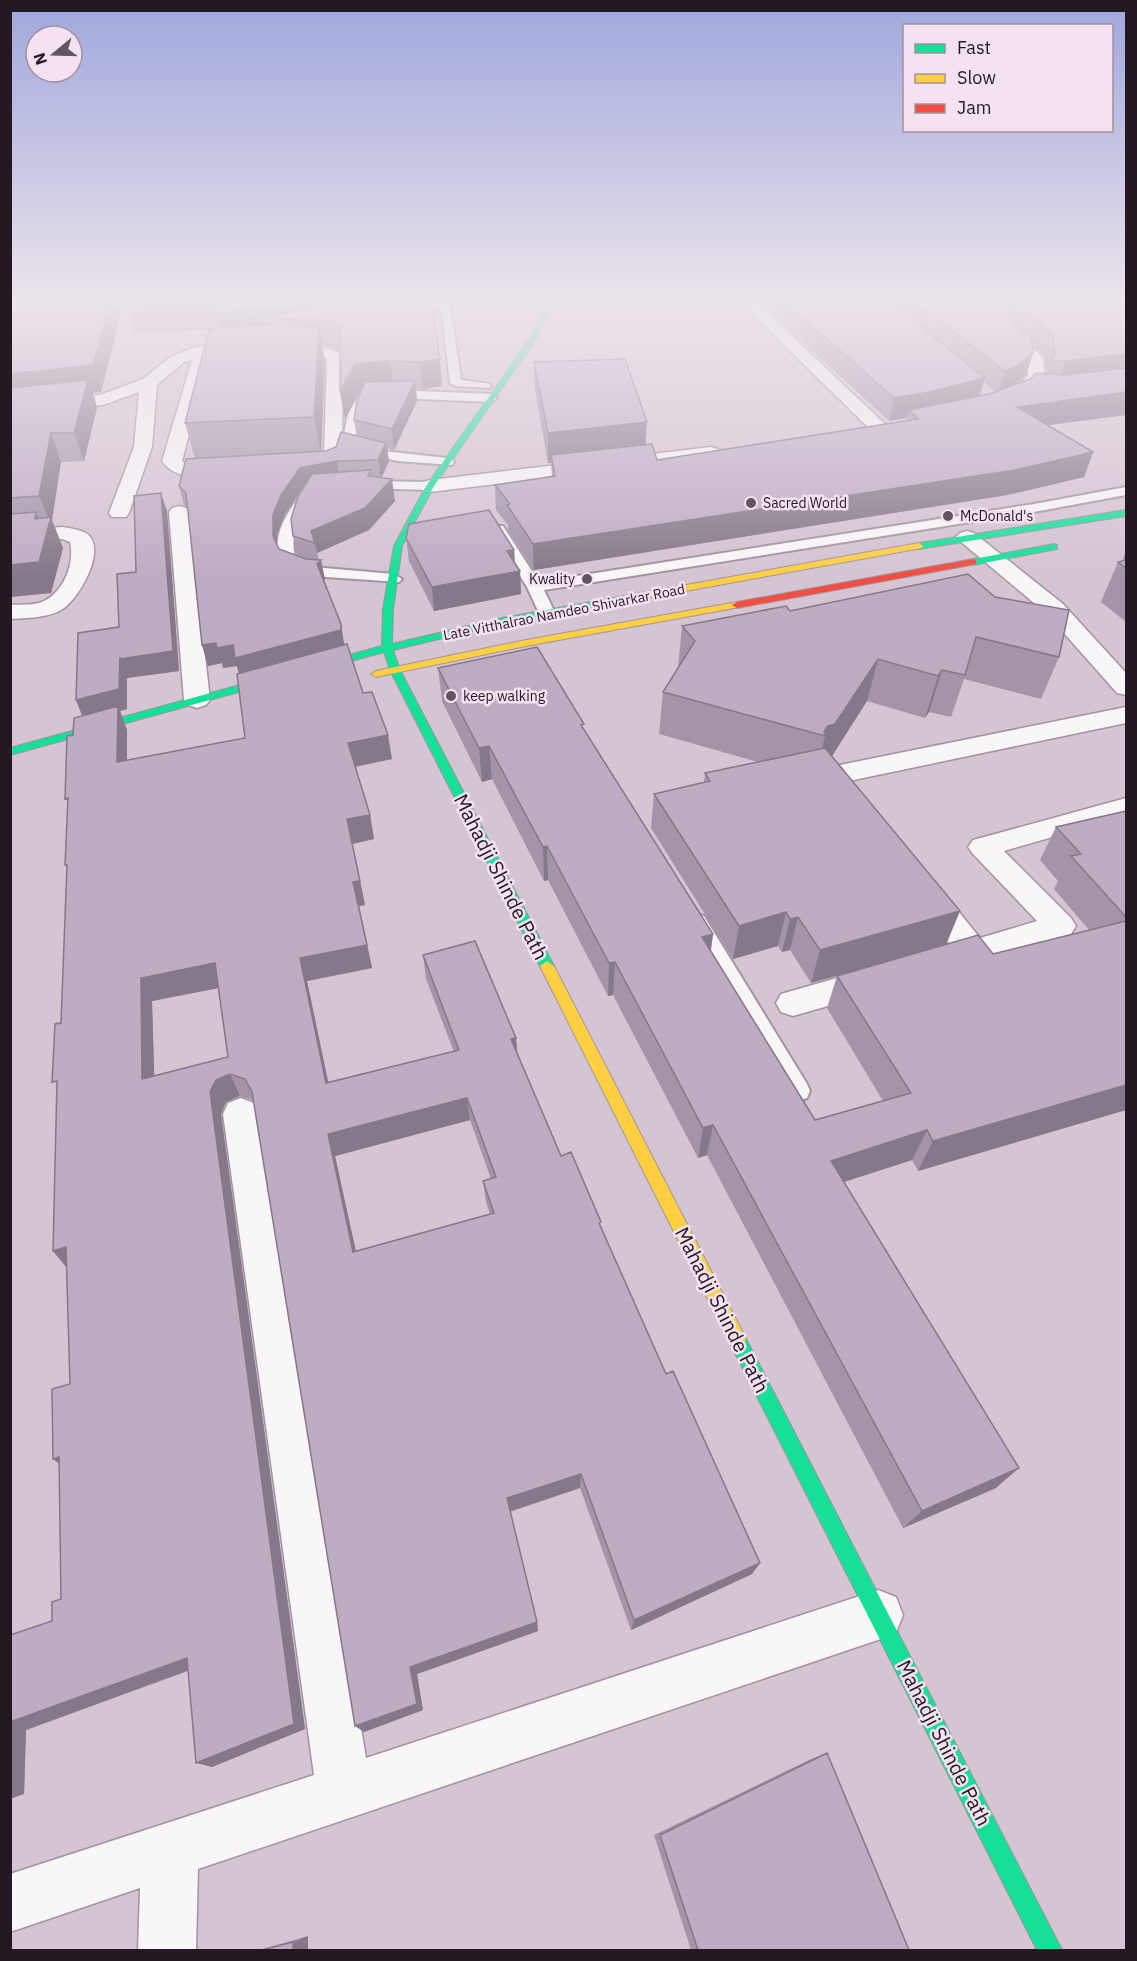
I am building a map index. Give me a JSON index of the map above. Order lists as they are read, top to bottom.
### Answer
{
  "streets": {
    "main road": ["Late Vitthalrao Namdeo Shivarkar Road", "Mahadji Shinde Path"]
  },
  "crossings": [
    ["Late Vitthalrao Namdeo Shivarkar Road", "Mahadji Shinde Path"]
  ],
  "places": [
    "Sacred World",
    "McDonald's",
    "Kwality",
    "keep walking"
  ],
  "legend": ["Fast", "Slow", "Jam"],
  "north": "left"
}
